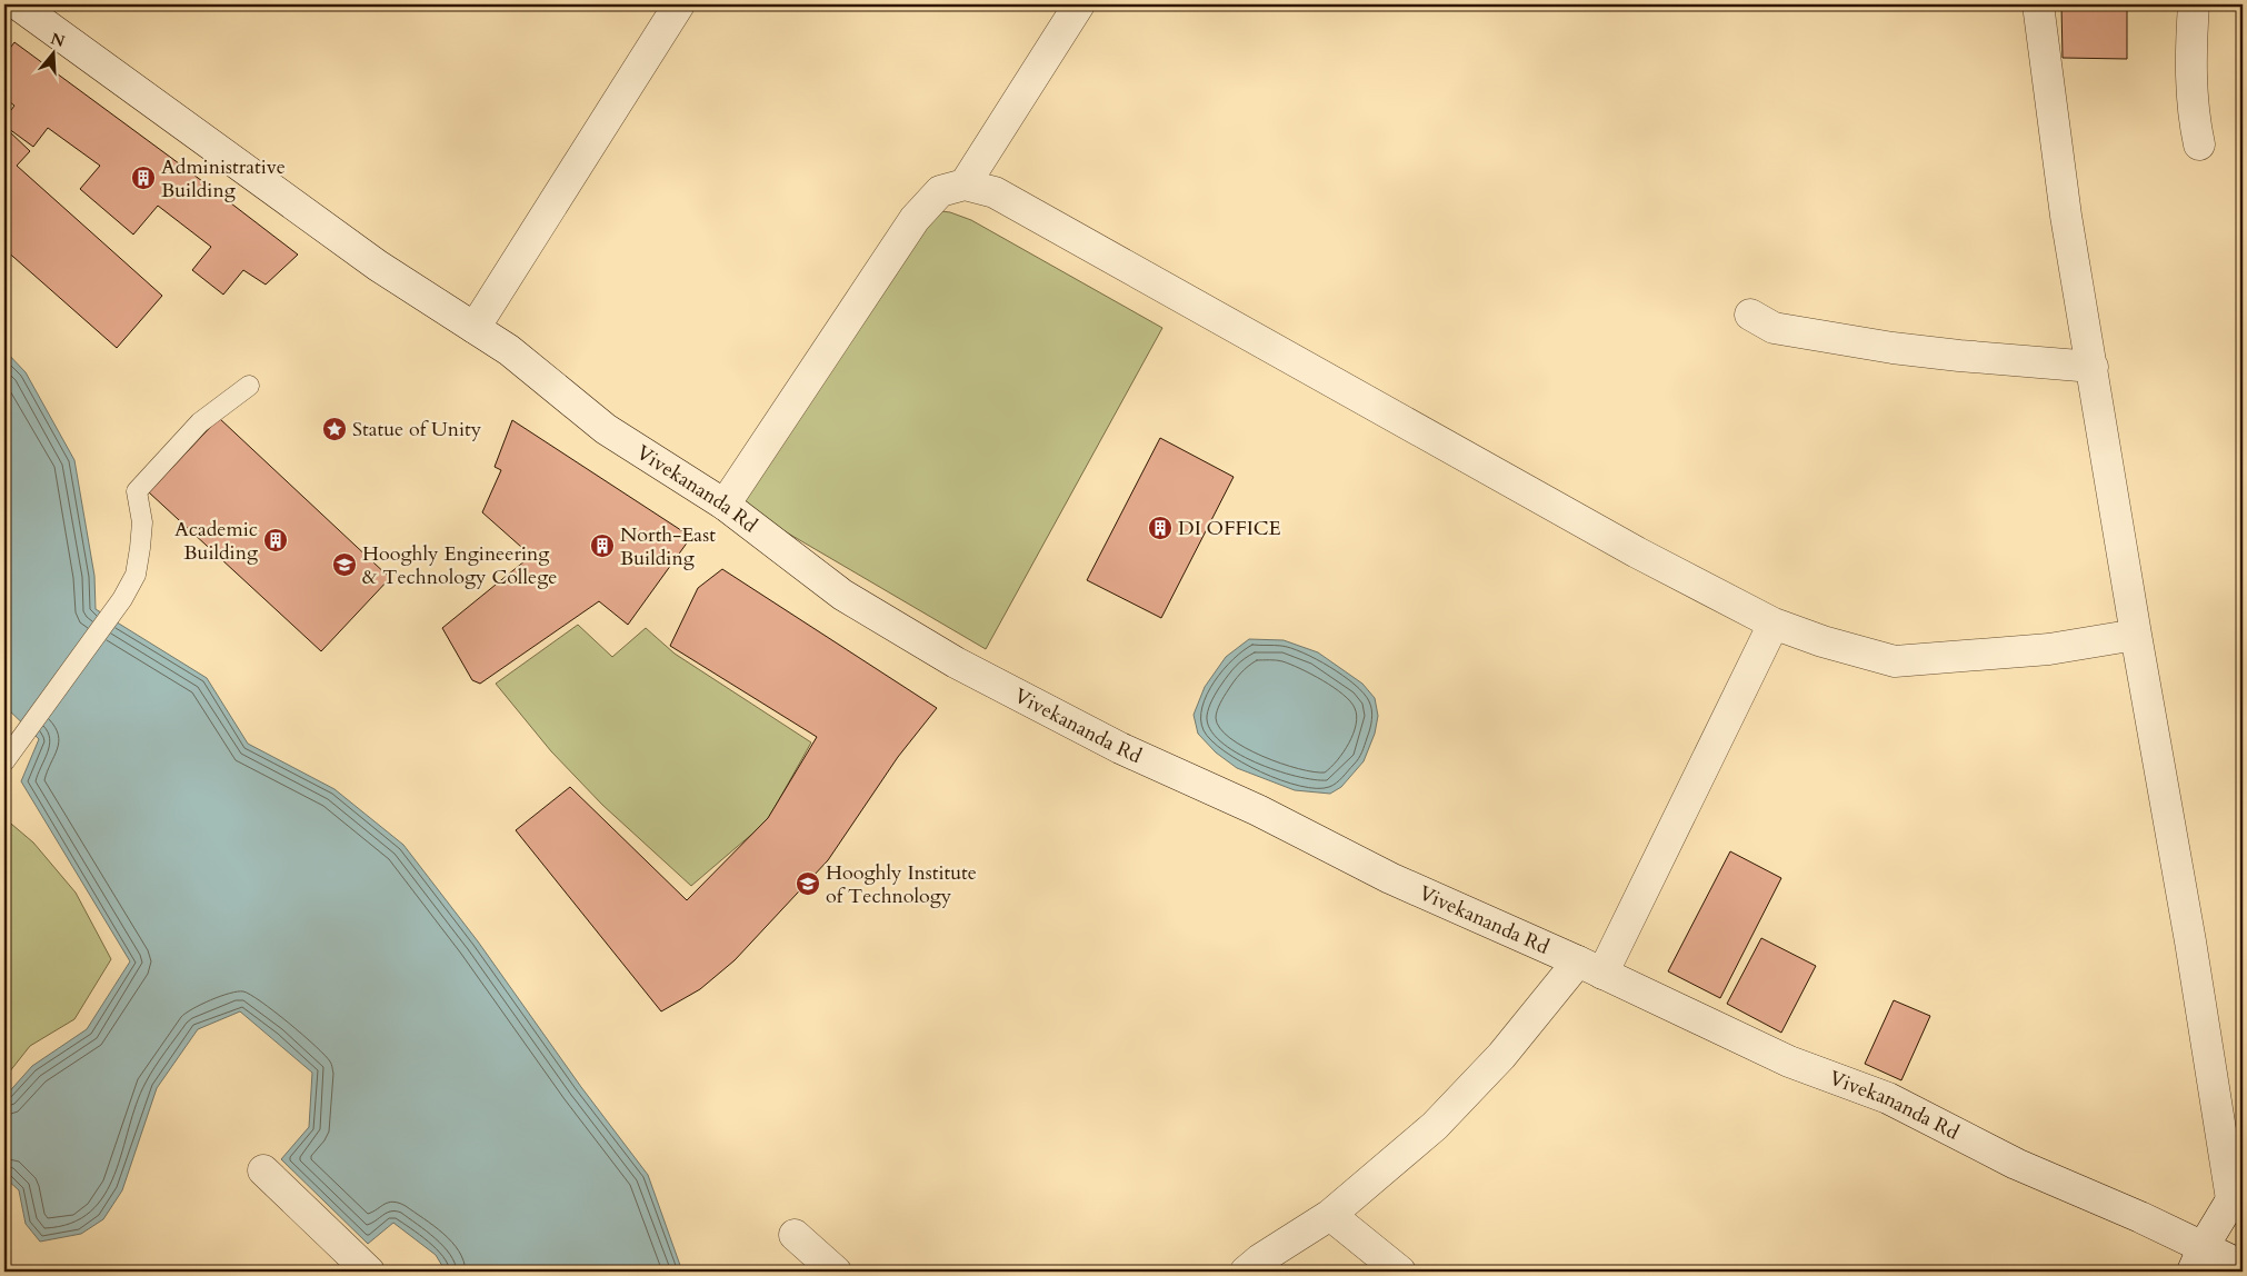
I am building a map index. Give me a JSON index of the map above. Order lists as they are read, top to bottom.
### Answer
{
  "streets": {
    "street": ["Vivekananda Rd"]
  },
  "places": {
    "building": [
      "Administrative Building",
      "DI OFFICE",
      "Academic Building",
      "North-East Building"
    ],
    "place": ["Statue of Unity"],
    "school or university": ["Hooghly Engineering & Technology College", "Hooghly Institute of Technology"]
  },
  "north": "top"
}
